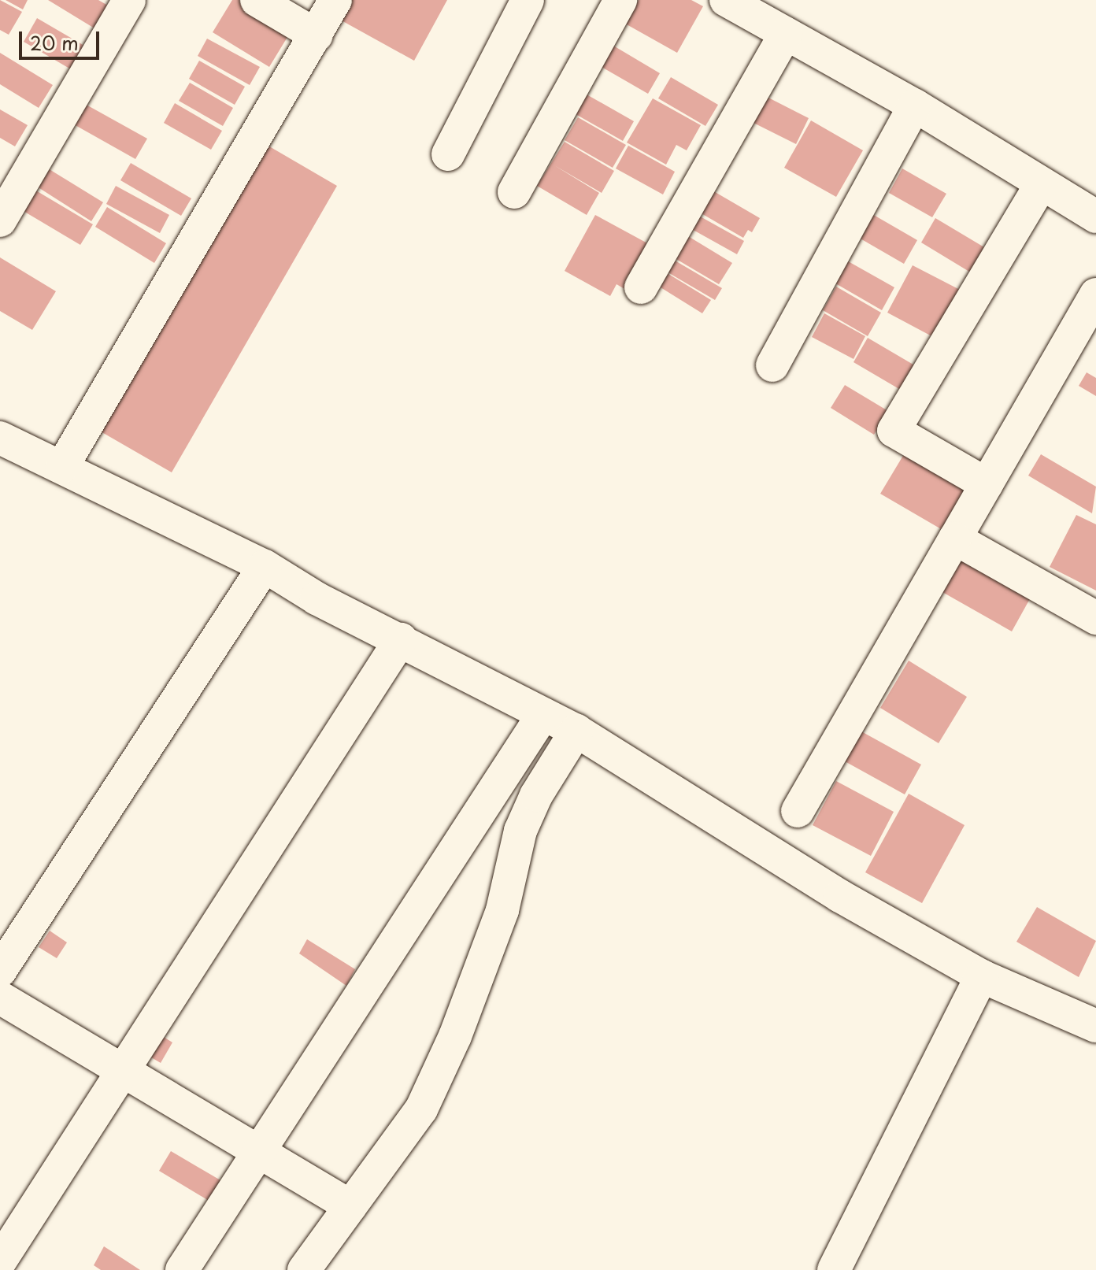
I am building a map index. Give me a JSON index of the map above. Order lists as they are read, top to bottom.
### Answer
{
  "scale_bar": "20 m"
}
